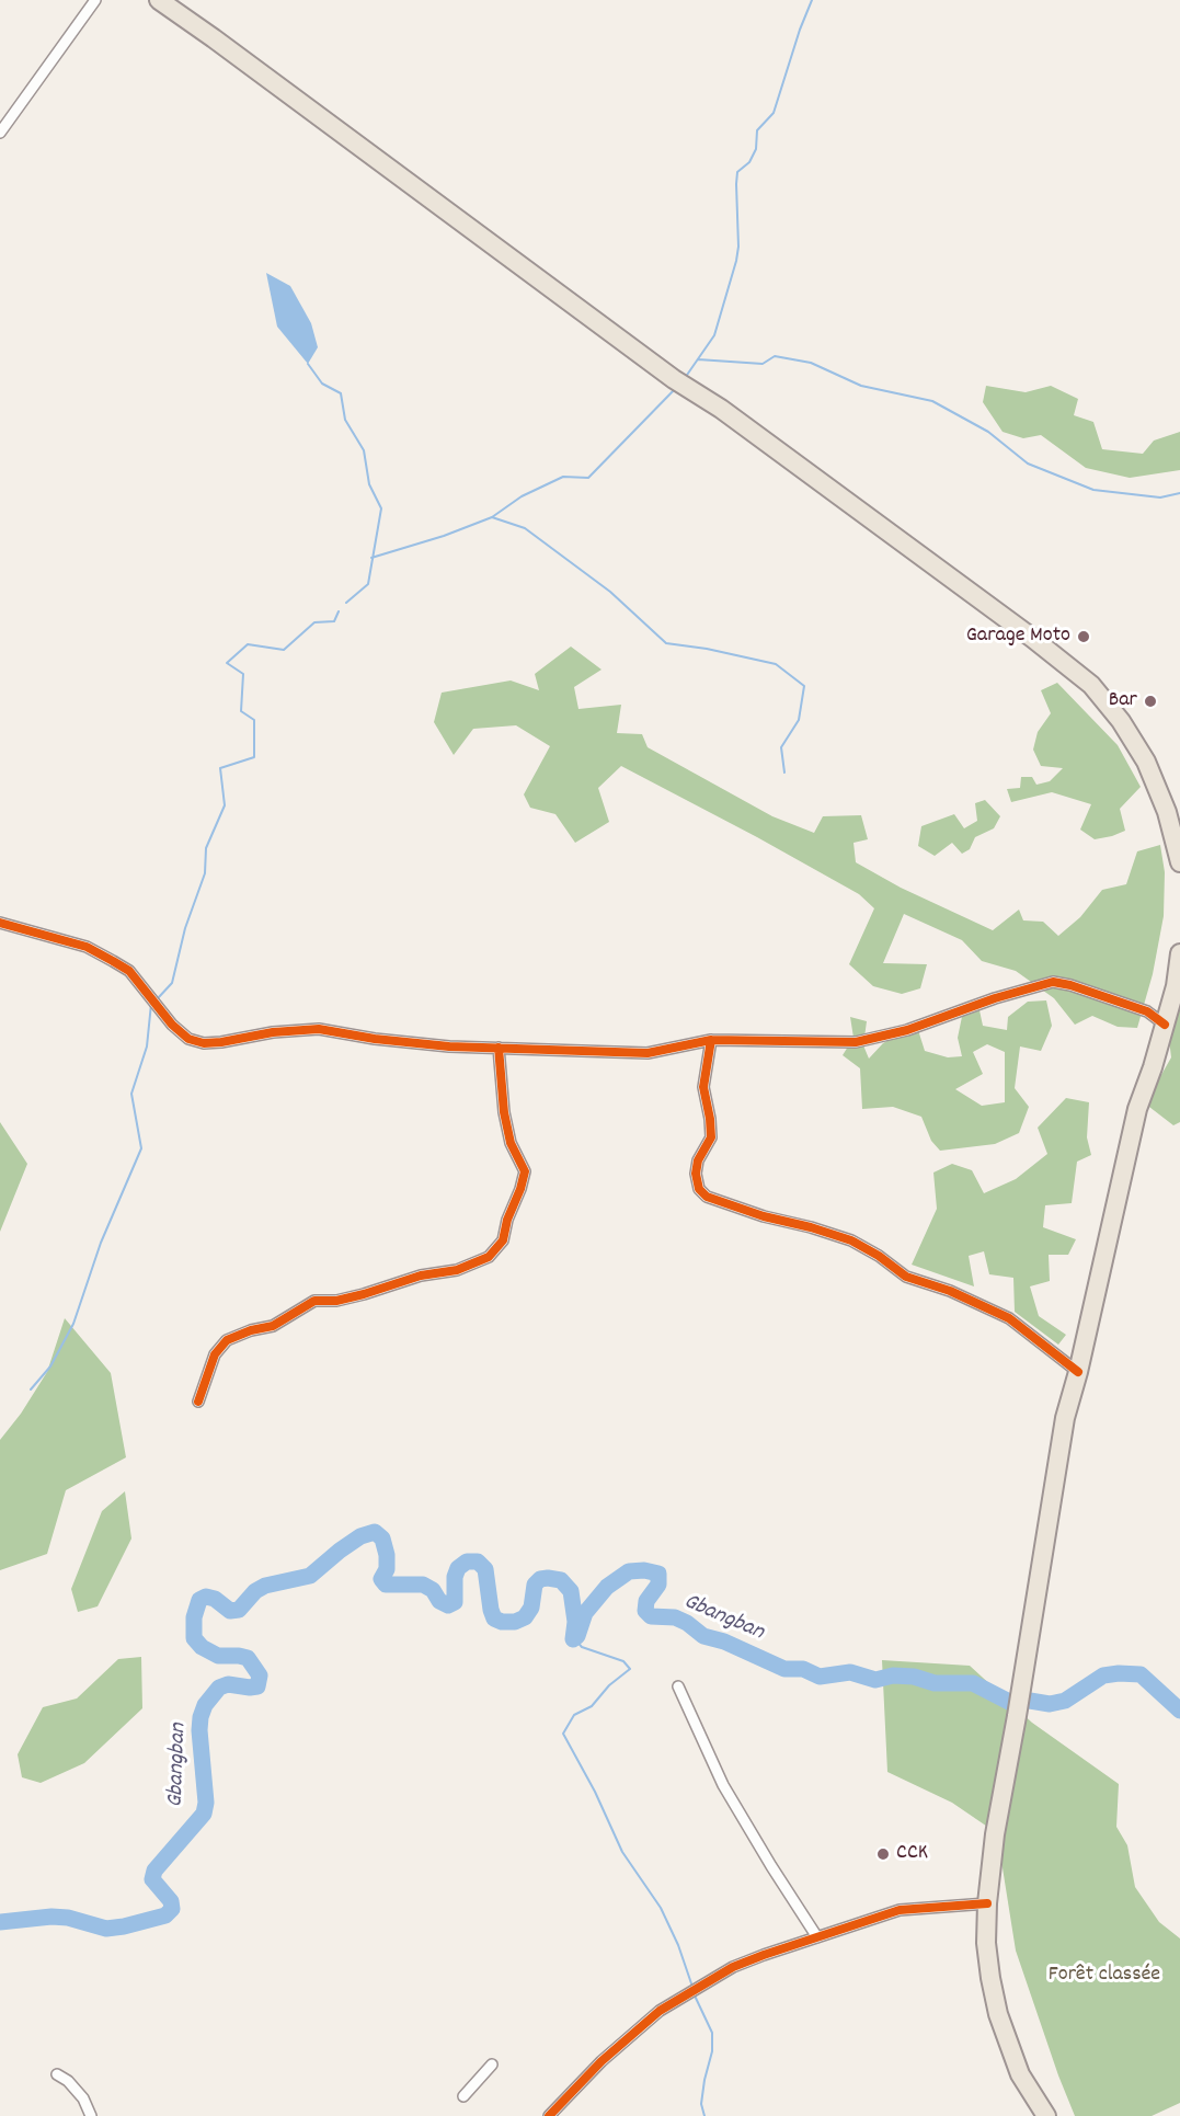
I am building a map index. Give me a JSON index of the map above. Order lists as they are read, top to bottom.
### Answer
{
  "water": ["Gbangban"],
  "parks": ["Forêt classée"],
  "places": ["Garage Moto", "Bar", "CCK"]
}
